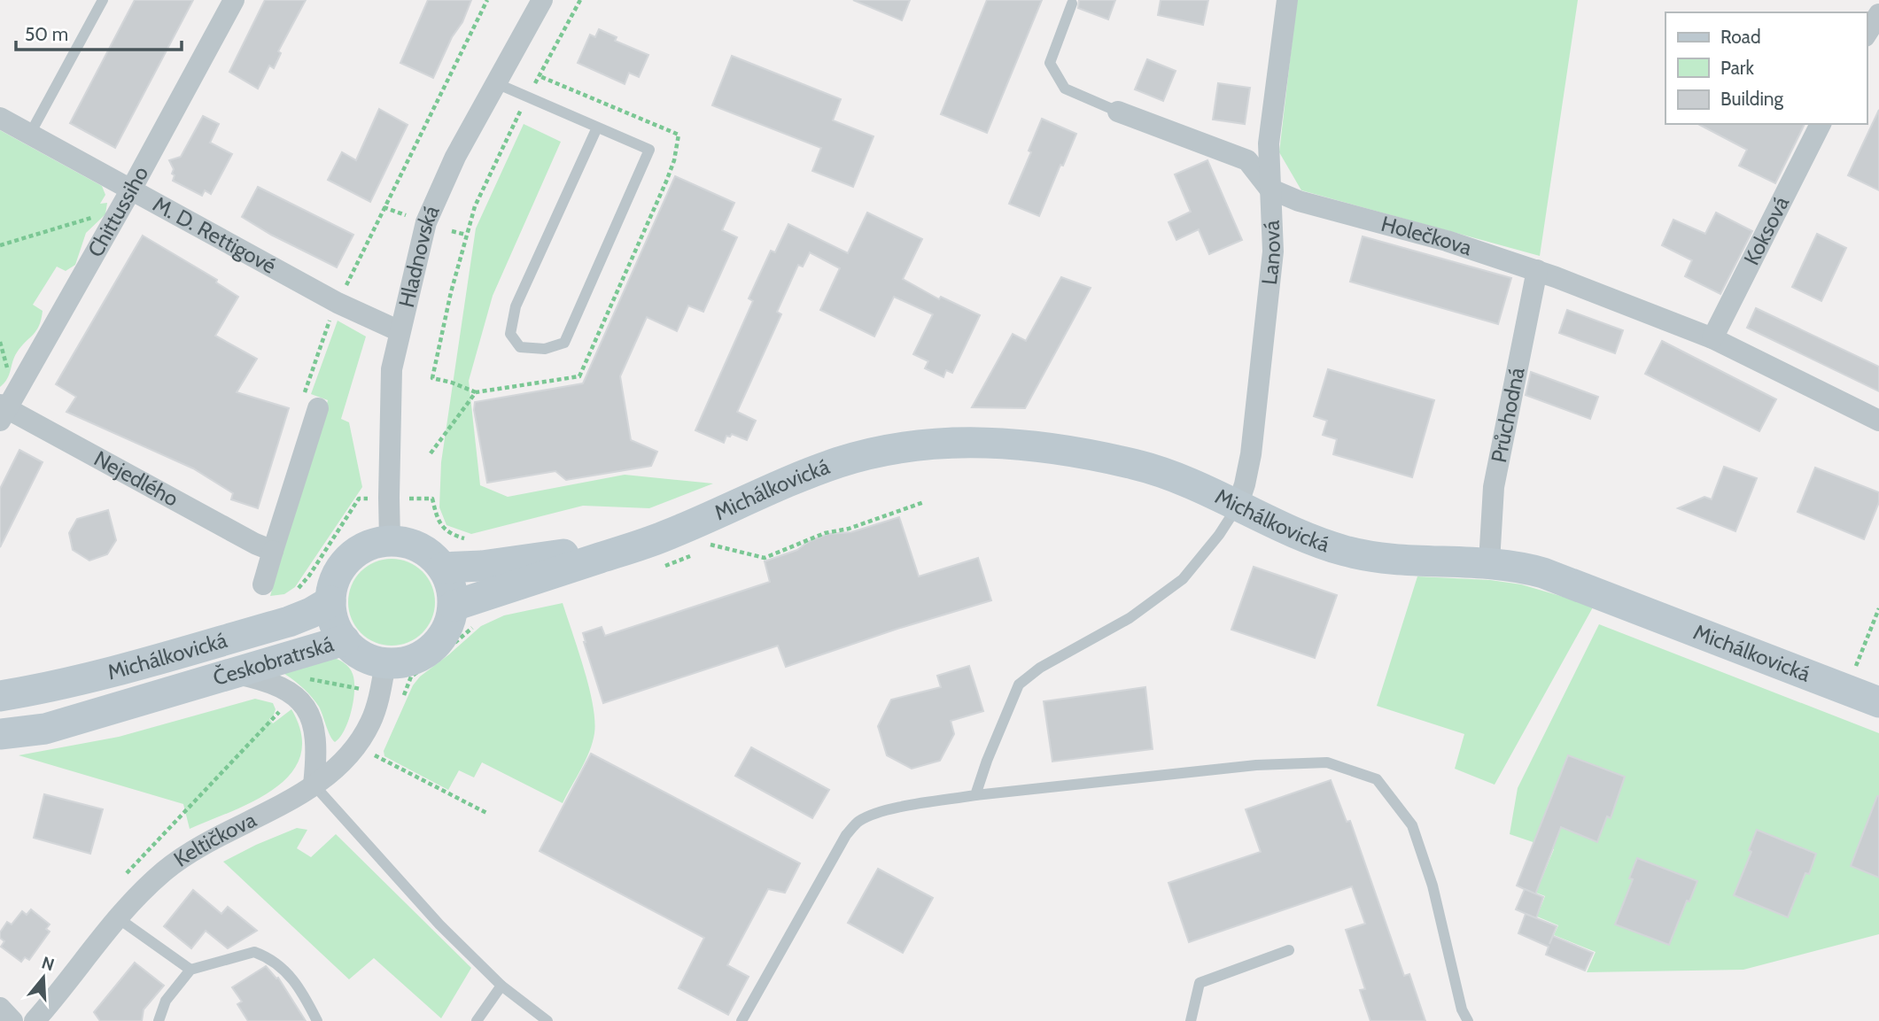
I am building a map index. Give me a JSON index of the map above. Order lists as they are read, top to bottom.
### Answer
{
  "streets": {
    "street": [
      "Chittussiho",
      "Koksová",
      "M. D. Rettigové",
      "Holečkova",
      "Lanová",
      "Hladnovská",
      "Průchodná",
      "Nejedlého",
      "Michálkovická",
      "Českobratrská",
      "Keltičkova"
    ]
  },
  "crossings": [
    ["Chittussiho", "M. D. Rettigové"],
    ["Chittussiho", "Nejedlého"],
    ["Koksová", "Holečkova"],
    ["M. D. Rettigové", "Hladnovská"],
    ["Holečkova", "Lanová"],
    ["Holečkova", "Průchodná"],
    ["Lanová", "Michálkovická"],
    ["Hladnovská", "Michálkovická"],
    ["Hladnovská", "Českobratrská"],
    ["Hladnovská", "Keltičkova"],
    ["Průchodná", "Michálkovická"],
    ["Michálkovická", "Českobratrská"],
    ["Michálkovická", "Keltičkova"],
    ["Českobratrská", "Keltičkova"]
  ],
  "legend": ["Road", "Park", "Building"],
  "scale_bar": "50 m",
  "north": "top"
}
